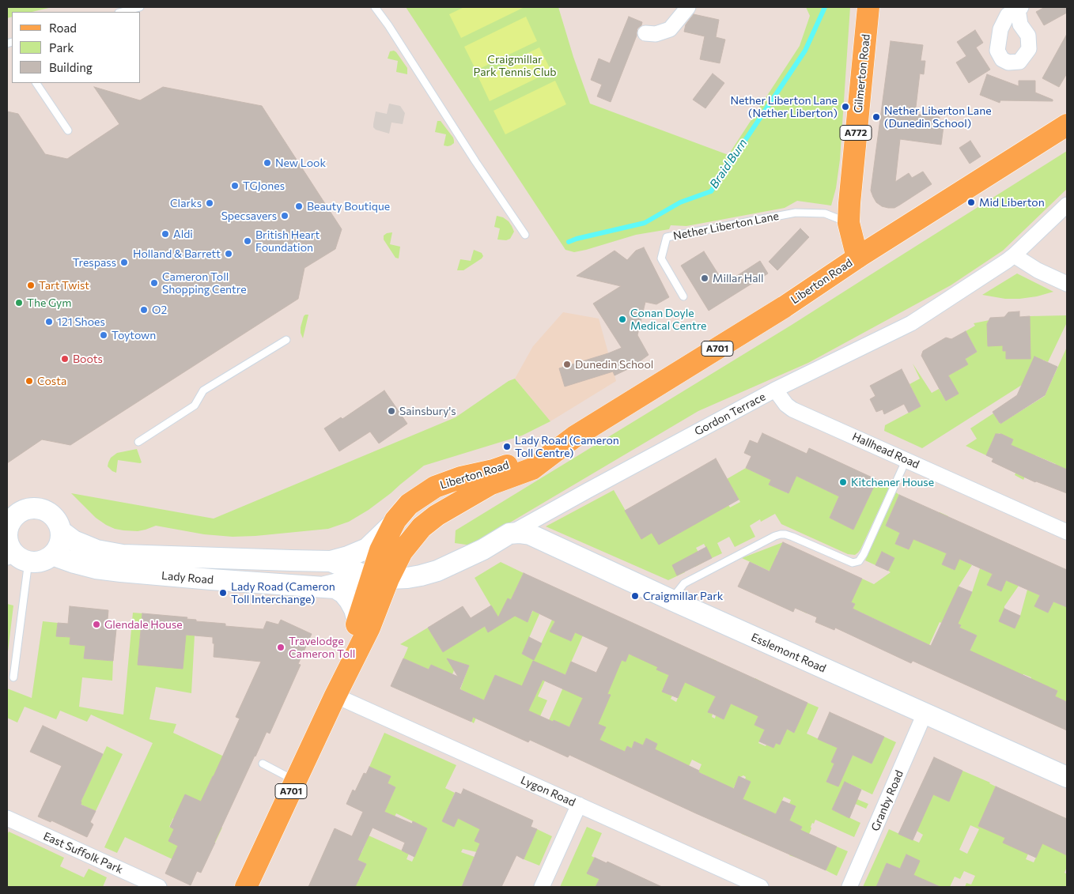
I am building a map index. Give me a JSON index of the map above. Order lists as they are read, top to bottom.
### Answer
{
  "streets": {
    "main road": [
      "Gilmerton Road",
      "A772",
      "Liberton Road",
      "A701"
    ],
    "street": [
      "Gordon Terrace",
      "Hallhead Road",
      "Lady Road",
      "Esslemont Road",
      "Lygon Road",
      "Granby Road",
      "East Suffolk Park"
    ],
    "lane": ["Nether Liberton Lane"]
  },
  "crossings": [
    ["Gilmerton Road", "Nether Liberton Lane"],
    ["Gilmerton Road", "Liberton Road"],
    ["Liberton Road", "A701"],
    ["Liberton Road", "Gordon Terrace"],
    ["Liberton Road", "Lady Road"],
    ["A701", "Gordon Terrace"],
    ["A701", "Lady Road"],
    ["A701", "Lygon Road"],
    ["Gordon Terrace", "Hallhead Road"],
    ["Gordon Terrace", "Lady Road"],
    ["Gordon Terrace", "Esslemont Road"],
    ["Esslemont Road", "Granby Road"]
  ],
  "water": ["Braid Burn"],
  "parks": ["Craigmillar Park Tennis Club"],
  "places": [
    "Nether Liberton Lane (Nether Liberton)",
    "Nether Liberton Lane (Dunedin School)",
    "New Look",
    "TGJones",
    "Mid Liberton",
    "Clarks",
    "Beauty Boutique",
    "Specsavers",
    "Aldi",
    "British Heart Foundation",
    "Holland & Barrett",
    "Trespass",
    "Millar Hall",
    "Cameron Toll Shopping Centre",
    "Tart Twist",
    "The Gym",
    "O2",
    "Conan Doyle Medical Centre",
    "121 Shoes",
    "Toytown",
    "Boots",
    "Dunedin School",
    "Costa",
    "Sainsbury's",
    "Lady Road (Cameron Toll Centre)",
    "Kitchener House",
    "Lady Road (Cameron Toll Interchange)",
    "Craigmillar Park",
    "Glendale House",
    "Travelodge Cameron Toll"
  ],
  "legend": ["Road", "Park", "Building"]
}
